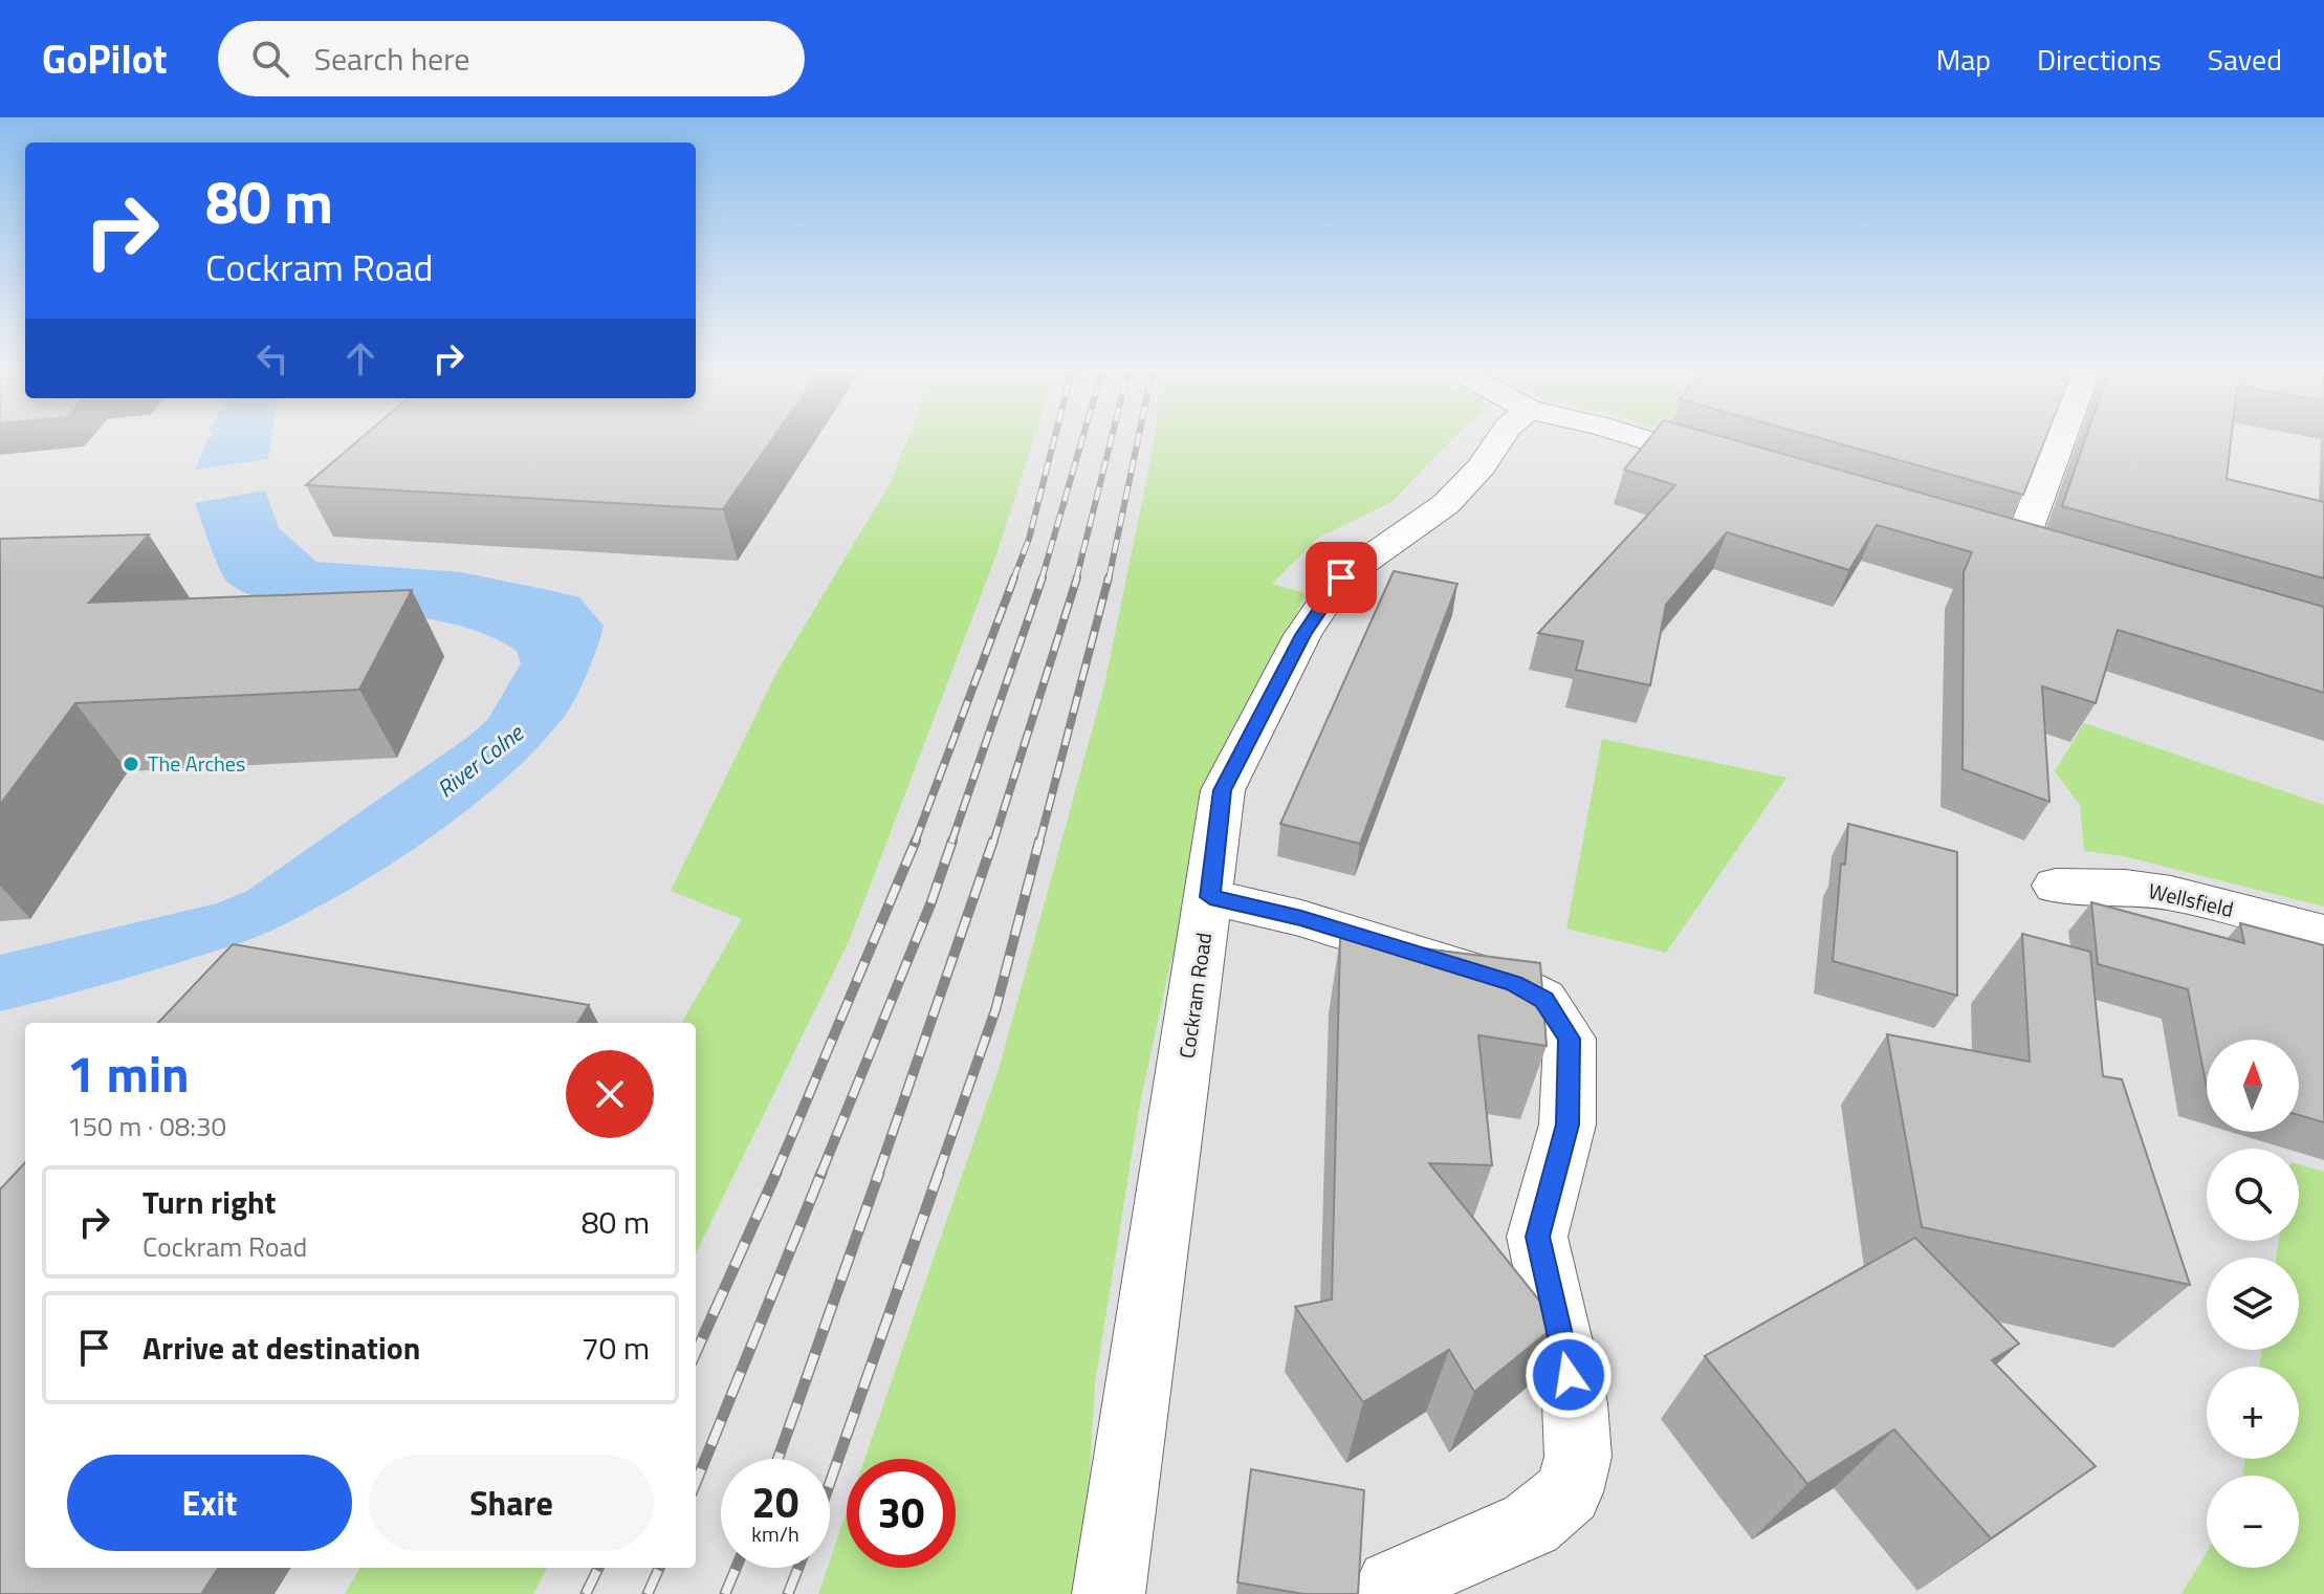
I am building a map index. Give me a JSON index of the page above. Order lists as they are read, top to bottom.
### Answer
{
  "streets": {
    "street": ["Wellsfield", "Cockram Road"]
  },
  "water": ["River Colne"],
  "places": ["The Arches"],
  "north": "top",
  "page": {
    "header": "GoPilot",
    "search": "Search here",
    "nav": ["Map", "Directions", "Saved"],
    "turn": ["80 m", "Cockram Road"],
    "heading": ["1 min", "150 m · 08:30"],
    "map_buttons": ["+", "−"],
    "list": [
      {
        "name": "Turn right",
        "note": "Cockram Road",
        "value": "80 m"
      },
      {
        "name": "Arrive at destination",
        "value": "70 m"
      }
    ],
    "buttons": ["Exit", "Share"],
    "speed": "20 km/h",
    "limit": "30"
  }
}
